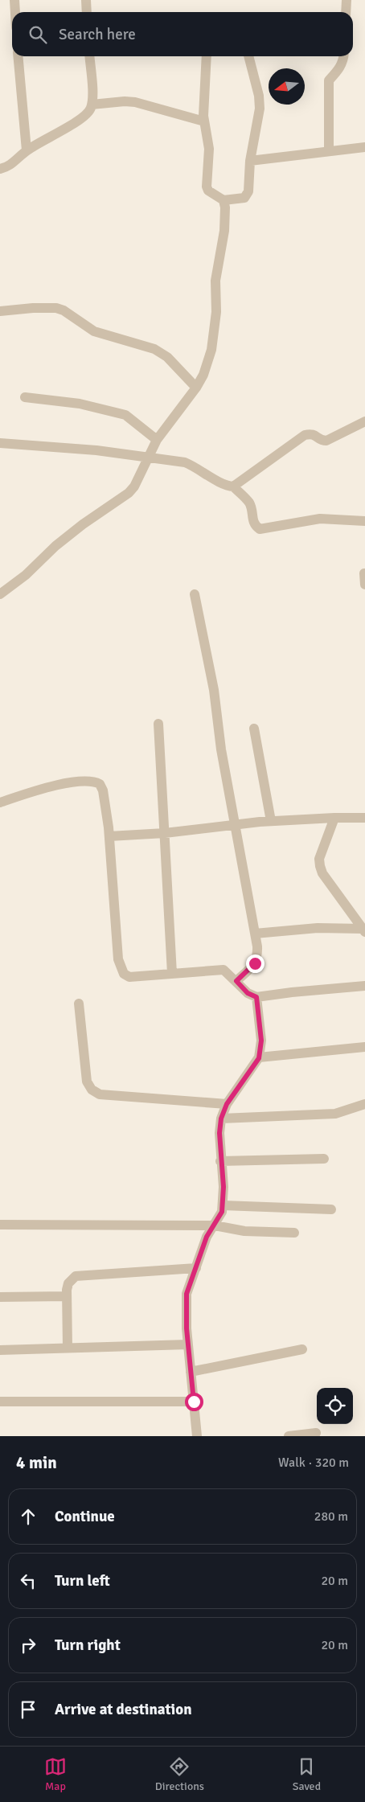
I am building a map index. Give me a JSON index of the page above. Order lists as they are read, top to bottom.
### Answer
{
  "north": "left",
  "page": {
    "search": "Search here",
    "heading": ["4 min", "Walk · 320 m"],
    "list": [
      ["Continue", "280 m"],
      ["Turn left", "20 m"],
      ["Turn right", "20 m"],
      "Arrive at destination"
    ],
    "nav": ["Map", "Directions", "Saved"]
  }
}
